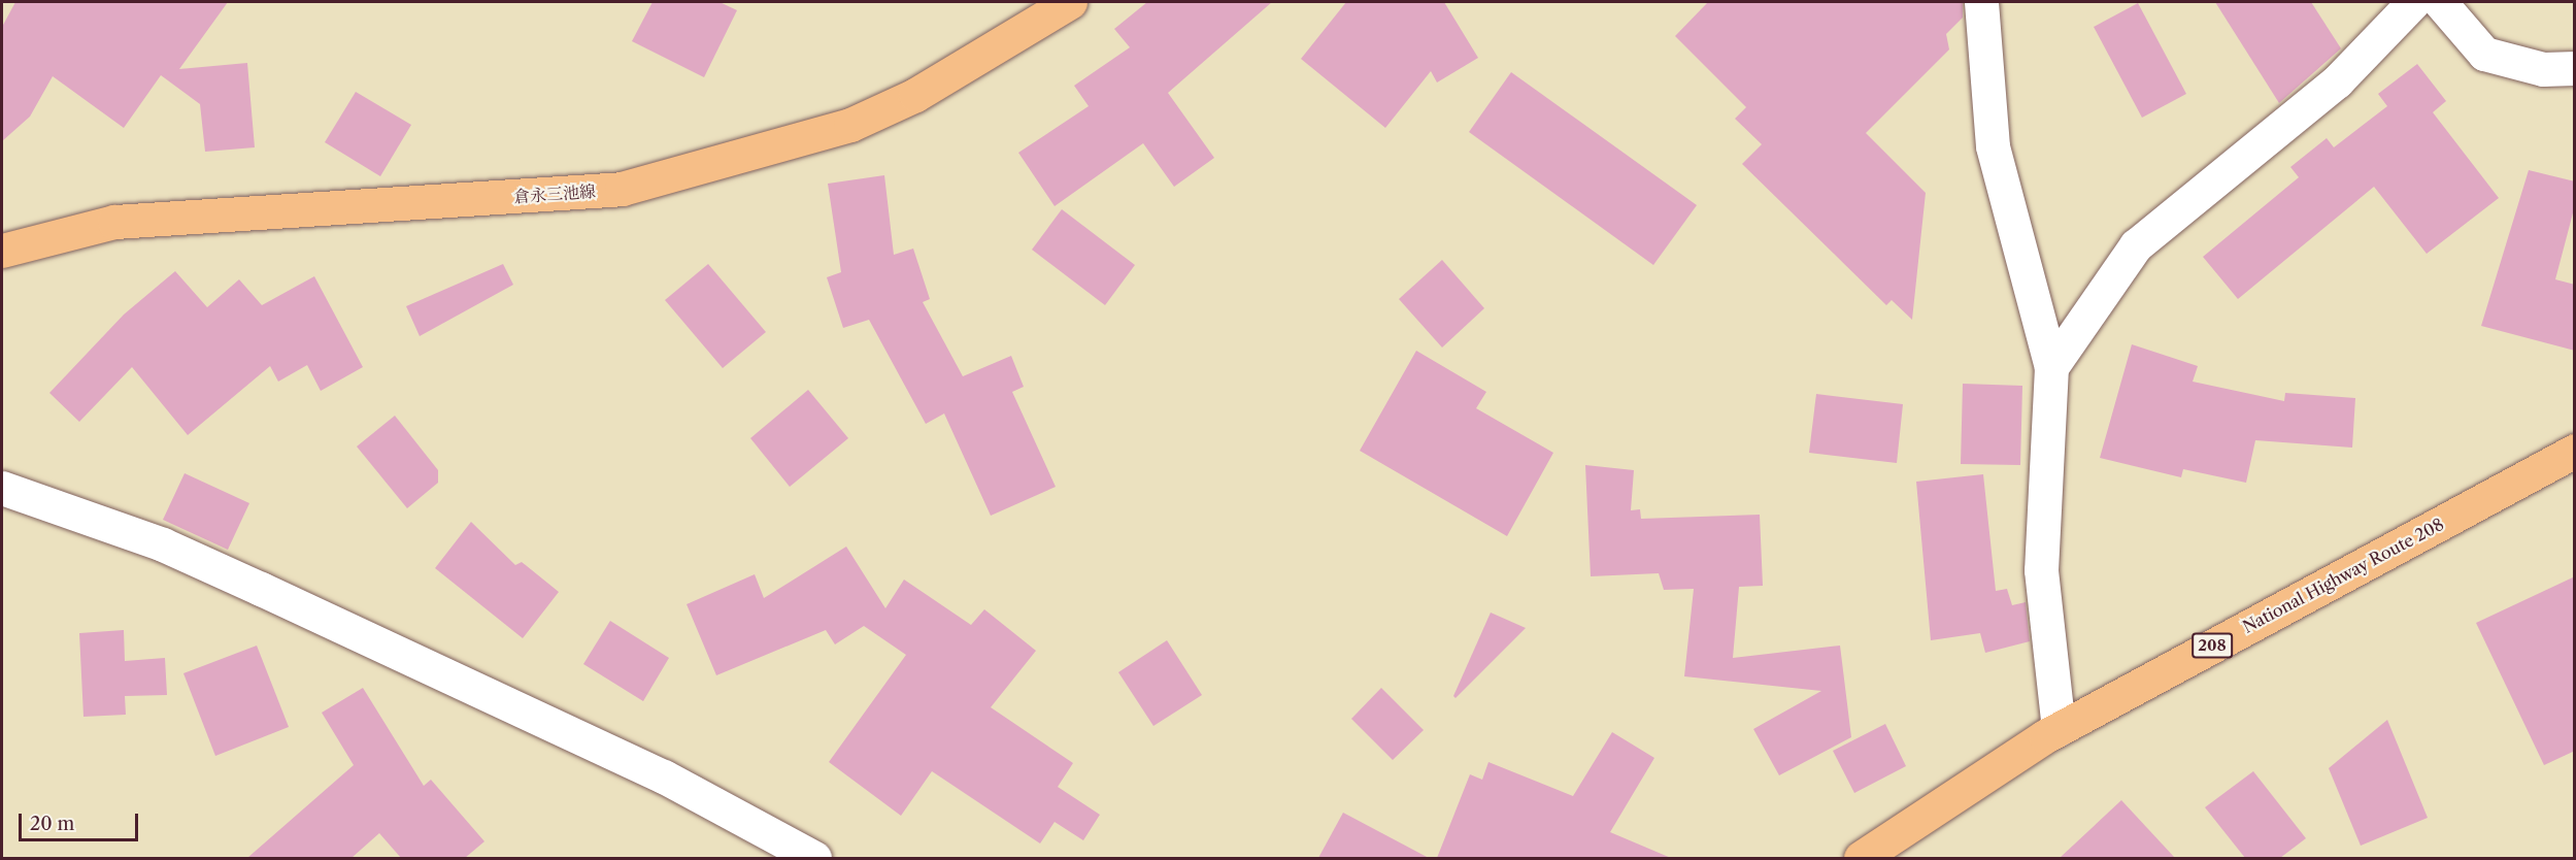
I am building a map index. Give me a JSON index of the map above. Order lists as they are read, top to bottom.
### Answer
{
  "streets": {
    "main road": ["倉永三池線", "National Highway Route 208", "208"]
  },
  "scale_bar": "20 m"
}
